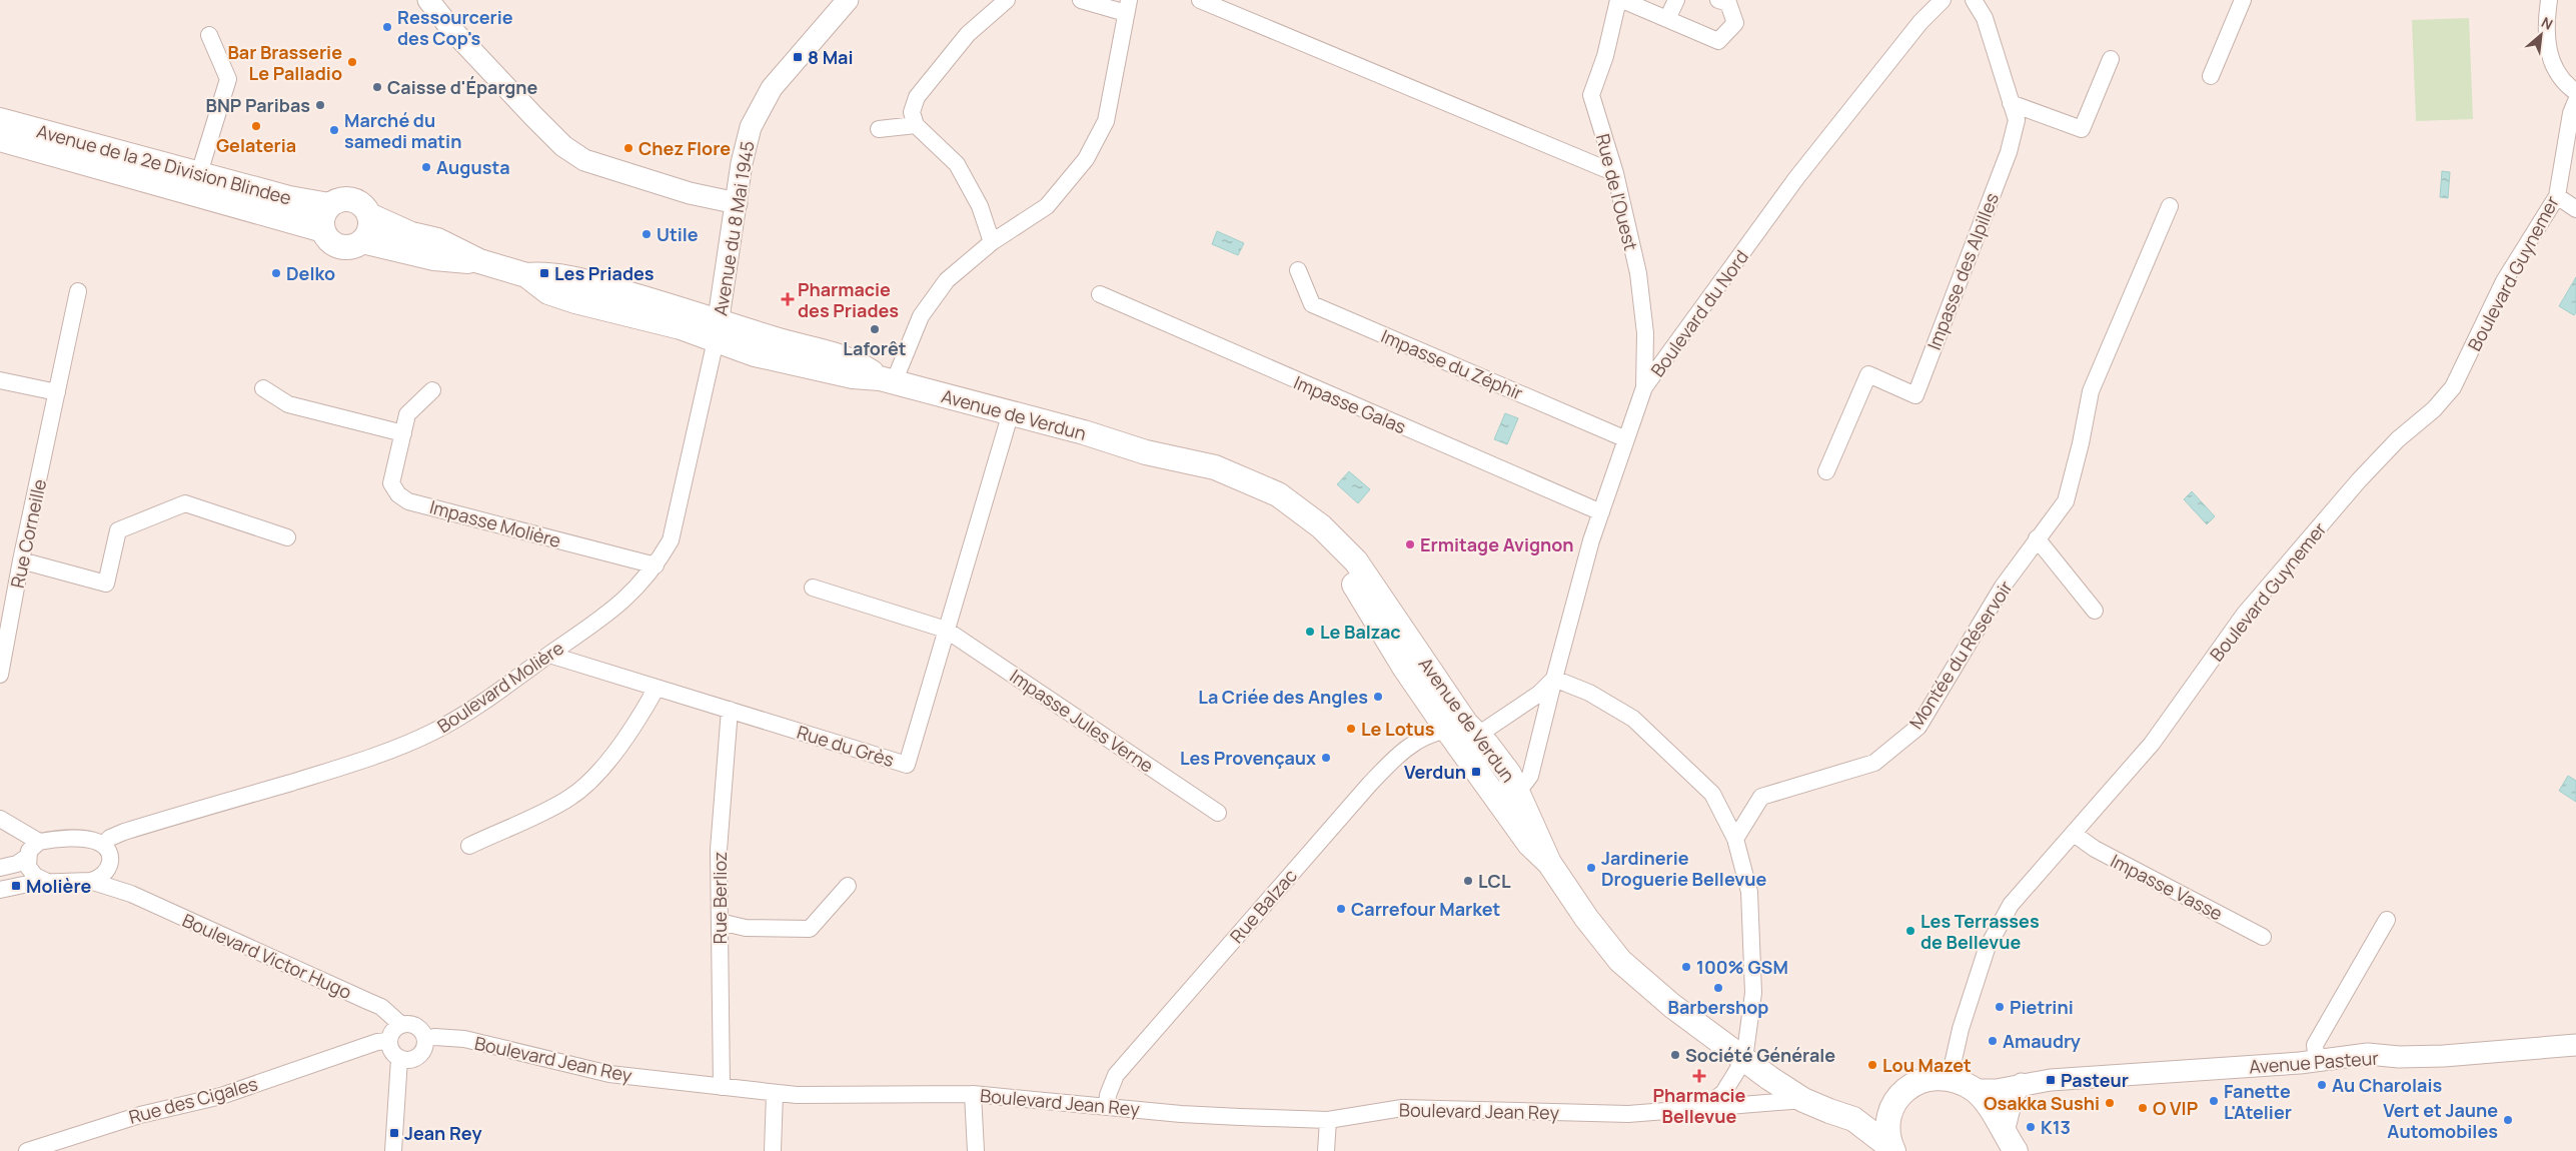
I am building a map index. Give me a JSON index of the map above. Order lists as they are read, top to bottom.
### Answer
{
  "streets": {
    "main road": ["Avenue de la 2e Division Blindee", "Avenue de Verdun"],
    "street": [
      "Rue de l'Ouest",
      "Avenue du 8 Mai 1945",
      "Impasse des Alpilles",
      "Boulevard Guynemer",
      "Boulevard du Nord",
      "Impasse du Zéphir",
      "Impasse Galas",
      "Impasse Molière",
      "Rue Corneille",
      "Montée du Réservoir",
      "Boulevard Molière",
      "Impasse Jules Verne",
      "Rue du Grès",
      "Impasse Vasse",
      "Rue Berlioz",
      "Rue Balzac",
      "Boulevard Victor Hugo",
      "Boulevard Jean Rey",
      "Avenue Pasteur",
      "Rue des Cigales"
    ]
  },
  "crossings": [
    ["Rue de l'Ouest", "Boulevard du Nord"],
    ["Avenue du 8 Mai 1945", "Boulevard Molière"],
    ["Boulevard Guynemer", "Impasse Vasse"],
    ["Boulevard du Nord", "Impasse du Zéphir"],
    ["Boulevard du Nord", "Impasse Galas"],
    ["Boulevard du Nord", "Avenue de Verdun"],
    ["Avenue de Verdun", "Rue du Grès"],
    ["Avenue de Verdun", "Rue Balzac"],
    ["Avenue de Verdun", "Boulevard Jean Rey"],
    ["Impasse Molière", "Boulevard Molière"],
    ["Boulevard Molière", "Rue du Grès"],
    ["Impasse Jules Verne", "Rue du Grès"],
    ["Rue du Grès", "Rue Berlioz"],
    ["Rue Berlioz", "Boulevard Jean Rey"],
    ["Rue Balzac", "Boulevard Jean Rey"],
    ["Boulevard Victor Hugo", "Boulevard Jean Rey"],
    ["Boulevard Victor Hugo", "Rue des Cigales"],
    ["Boulevard Jean Rey", "Rue des Cigales"]
  ],
  "places": {
    "other": [
      "Ressourcerie des Cop's",
      "Bar Brasserie Le Palladio",
      "Caisse d'Épargne",
      "BNP Paribas",
      "Gelateria",
      "Marché du samedi matin",
      "Chez Flore",
      "Augusta",
      "Utile",
      "Delko",
      "Laforêt",
      "Ermitage Avignon",
      "Le Balzac",
      "La Criée des Angles",
      "Le Lotus",
      "Les Provençaux",
      "Jardinerie Droguerie Bellevue",
      "LCL",
      "Carrefour Market",
      "Les Terrasses de Bellevue",
      "100% GSM",
      "Barbershop",
      "Pietrini",
      "Amaudry",
      "Société Générale",
      "Lou Mazet",
      "Au Charolais",
      "Fanette L'Atelier",
      "Osakka Sushi",
      "O VIP",
      "Vert et Jaune Automobiles",
      "K13"
    ],
    "transit": [
      "8 Mai",
      "Les Priades",
      "Verdun",
      "Molière",
      "Pasteur",
      "Jean Rey"
    ],
    "health": ["Pharmacie des Priades", "Pharmacie Bellevue"]
  },
  "north": "top right"
}
